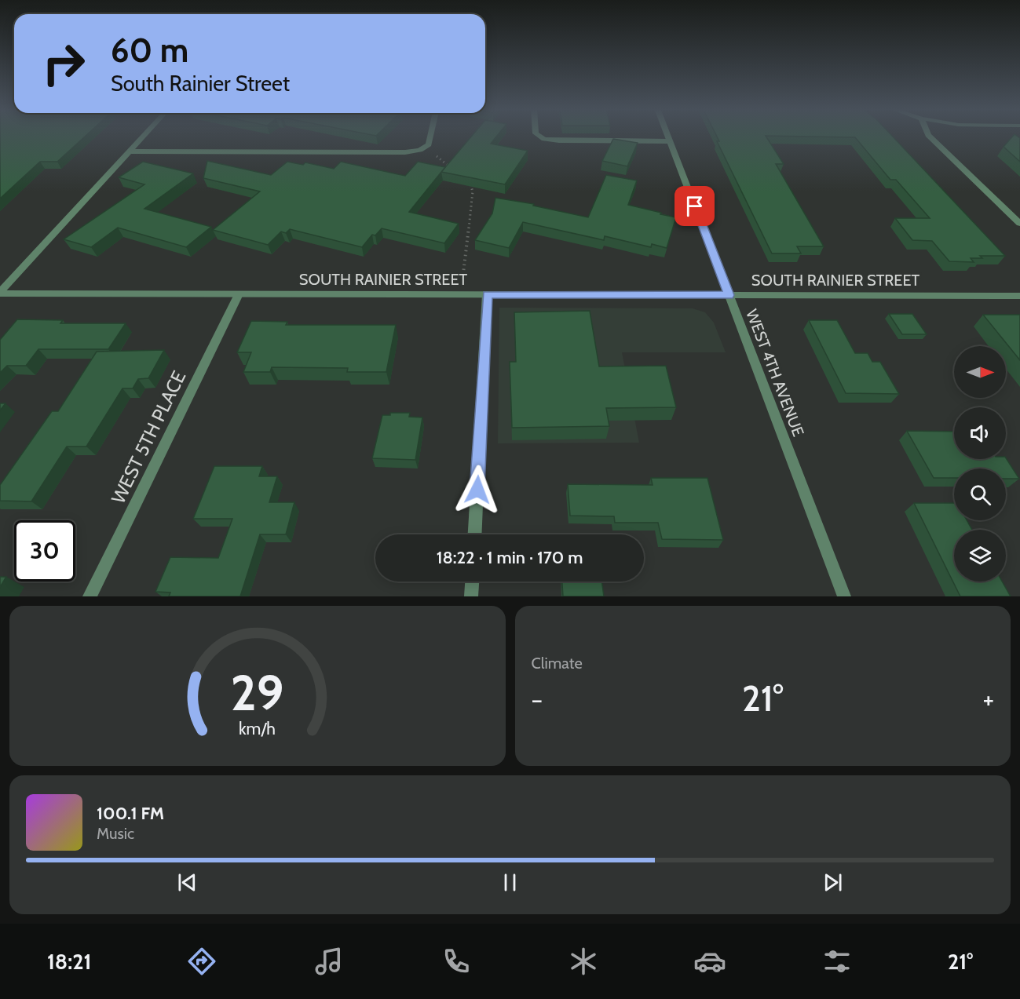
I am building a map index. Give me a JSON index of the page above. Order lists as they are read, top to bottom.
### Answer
{
  "streets": {
    "street": ["SOUTH RAINIER STREET", "WEST 4TH AVENUE", "WEST 5TH PLACE"]
  },
  "crossings": [
    ["SOUTH RAINIER STREET", "WEST 4TH AVENUE"],
    ["SOUTH RAINIER STREET", "WEST 5TH PLACE"]
  ],
  "north": "right",
  "page": {
    "turn": ["60 m", "South Rainier Street"],
    "limit": "30",
    "trip": "18:22 · 1 min · 170 m",
    "tile": "Climate",
    "heat": ["−", "21°", "+"],
    "song": ["100.1 FM", "Music"],
    "tabs": ["18:21", "21°"],
    "gauge": ["29", "km/h"]
  }
}
